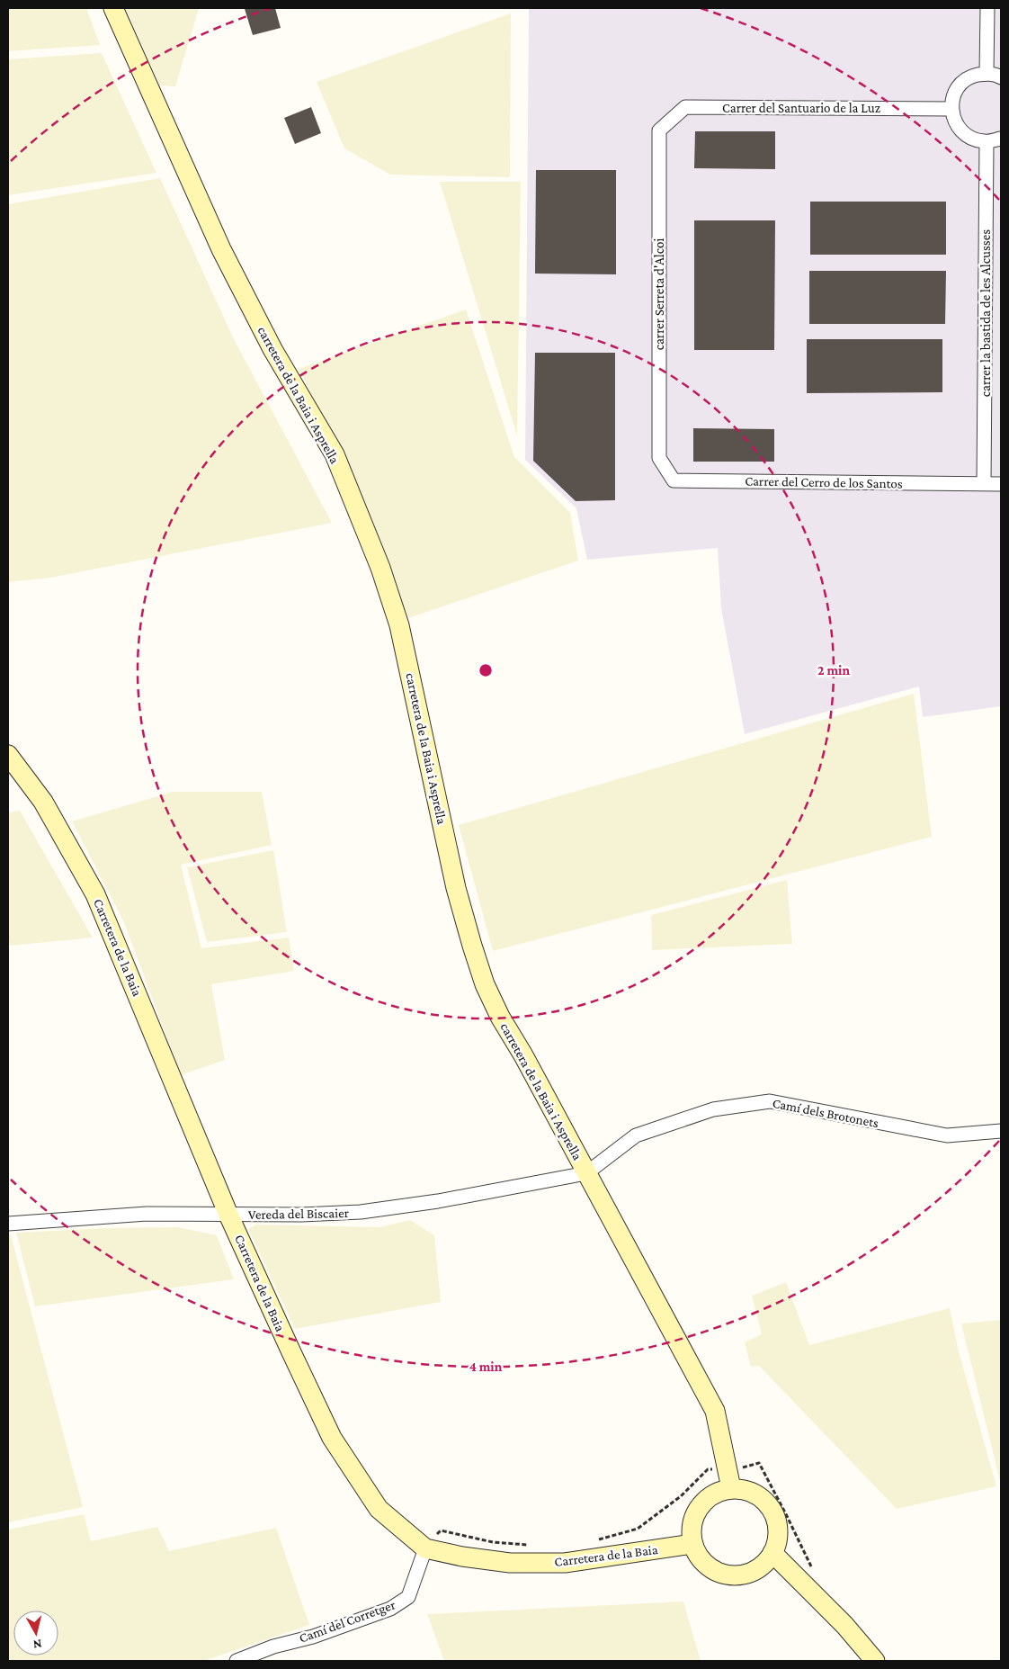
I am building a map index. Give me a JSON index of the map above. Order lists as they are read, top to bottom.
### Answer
{
  "streets": {
    "main road": ["carretera de la Baia i Asprella", "Carretera de la Baia"],
    "street": [
      "Carrer del Santuario de la Luz",
      "carrer Serreta d'Alcoi",
      "carrer la bastida de les Alcusses",
      "Carrer del Cerro de los Santos",
      "Camí dels Brotonets",
      "Vereda del Biscaier",
      "Camí del Corretger"
    ]
  },
  "crossings": [
    ["Carrer del Santuario de la Luz", "carrer Serreta d'Alcoi"],
    ["carrer Serreta d'Alcoi", "Carrer del Cerro de los Santos"],
    ["carrer la bastida de les Alcusses", "Carrer del Cerro de los Santos"],
    ["carretera de la Baia i Asprella", "Carretera de la Baia"],
    ["carretera de la Baia i Asprella", "Camí dels Brotonets"],
    ["carretera de la Baia i Asprella", "Vereda del Biscaier"],
    ["Carretera de la Baia", "Vereda del Biscaier"],
    ["Carretera de la Baia", "Camí del Corretger"],
    ["Camí dels Brotonets", "Vereda del Biscaier"]
  ],
  "north": "bottom",
  "rings": ["2 min", "4 min"]
}
